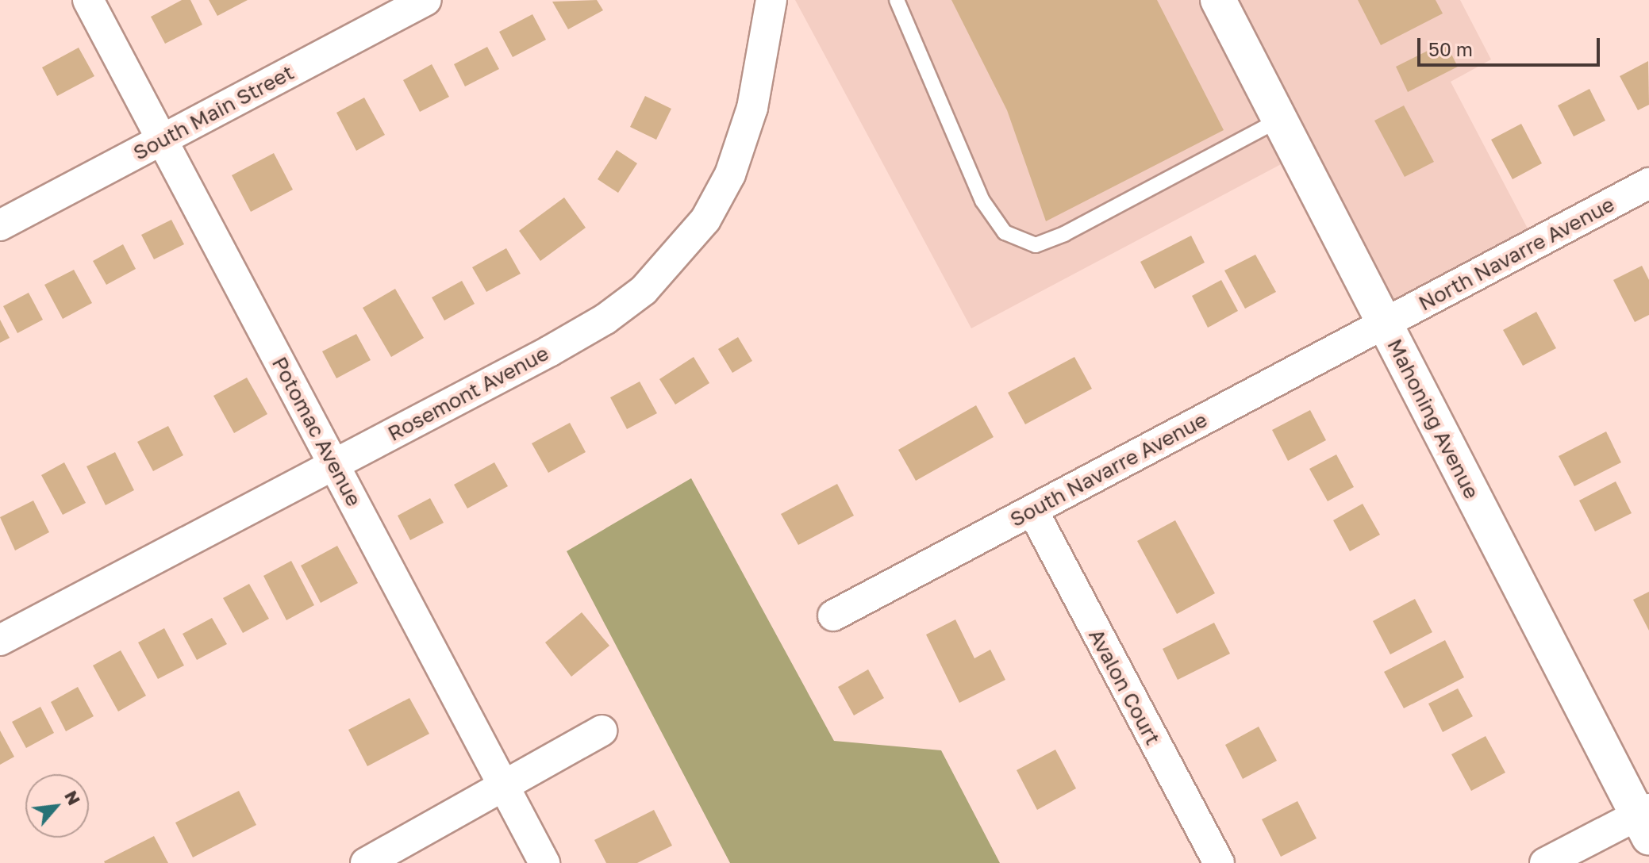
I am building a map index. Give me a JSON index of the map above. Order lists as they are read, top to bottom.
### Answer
{
  "streets": {
    "main road": ["Mahoning Avenue"],
    "street": [
      "South Main Street",
      "North Navarre Avenue",
      "Rosemont Avenue",
      "Potomac Avenue",
      "South Navarre Avenue",
      "Avalon Court"
    ]
  },
  "crossings": [
    ["South Main Street", "Potomac Avenue"],
    ["North Navarre Avenue", "Mahoning Avenue"],
    ["North Navarre Avenue", "South Navarre Avenue"],
    ["Rosemont Avenue", "Potomac Avenue"],
    ["Mahoning Avenue", "South Navarre Avenue"],
    ["South Navarre Avenue", "Avalon Court"]
  ],
  "scale_bar": "50 m",
  "north": "top right"
}
